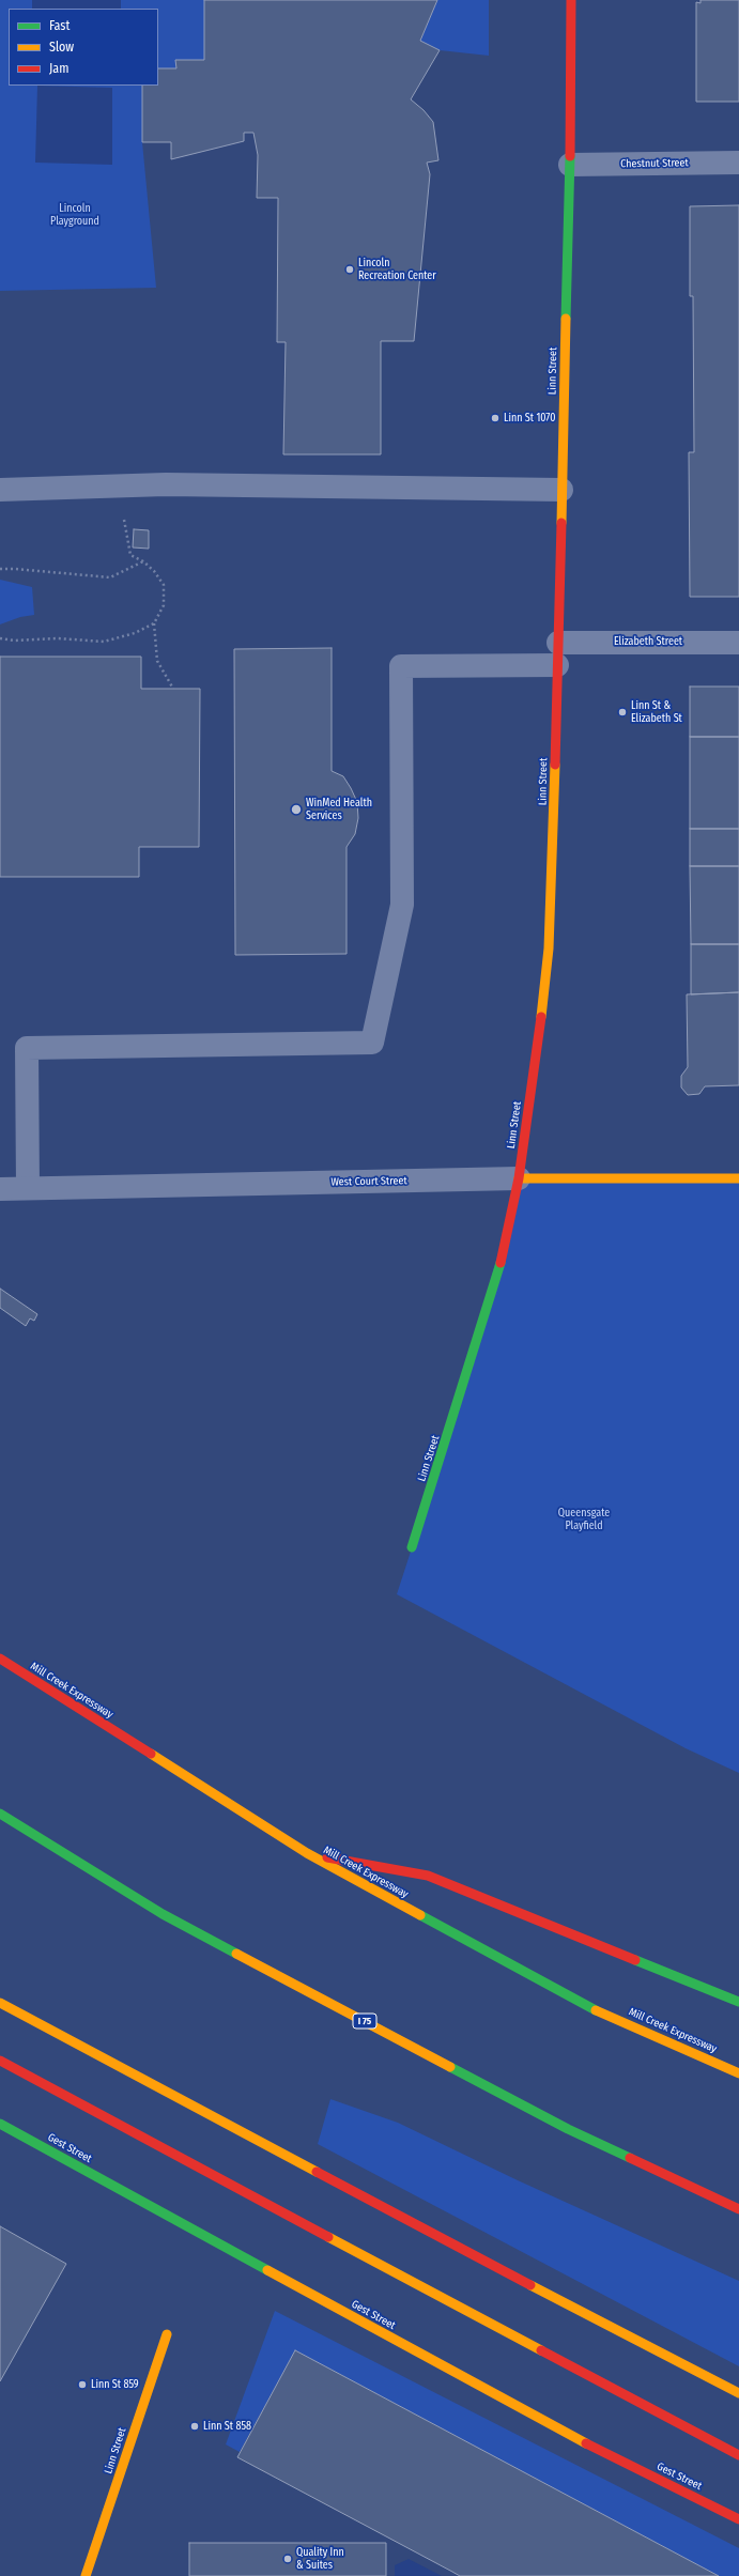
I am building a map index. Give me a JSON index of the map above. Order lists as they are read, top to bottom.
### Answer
{
  "streets": {
    "main road": [
      "Linn Street",
      "West Court Street",
      "Mill Creek Expressway",
      "I 75",
      "Gest Street"
    ],
    "street": ["Chestnut Street", "Elizabeth Street"]
  },
  "crossings": [
    ["Chestnut Street", "Linn Street"],
    ["Linn Street", "Elizabeth Street"],
    ["Linn Street", "West Court Street"]
  ],
  "parks": ["Lincoln Playground", "Queensgate Playfield"],
  "places": [
    "Lincoln Recreation Center",
    "Linn St 1070",
    "Linn St & Elizabeth St",
    "WinMed Health Services",
    "Linn St 859",
    "Linn St 858",
    "Quality Inn & Suites"
  ],
  "legend": ["Fast", "Slow", "Jam"]
}
